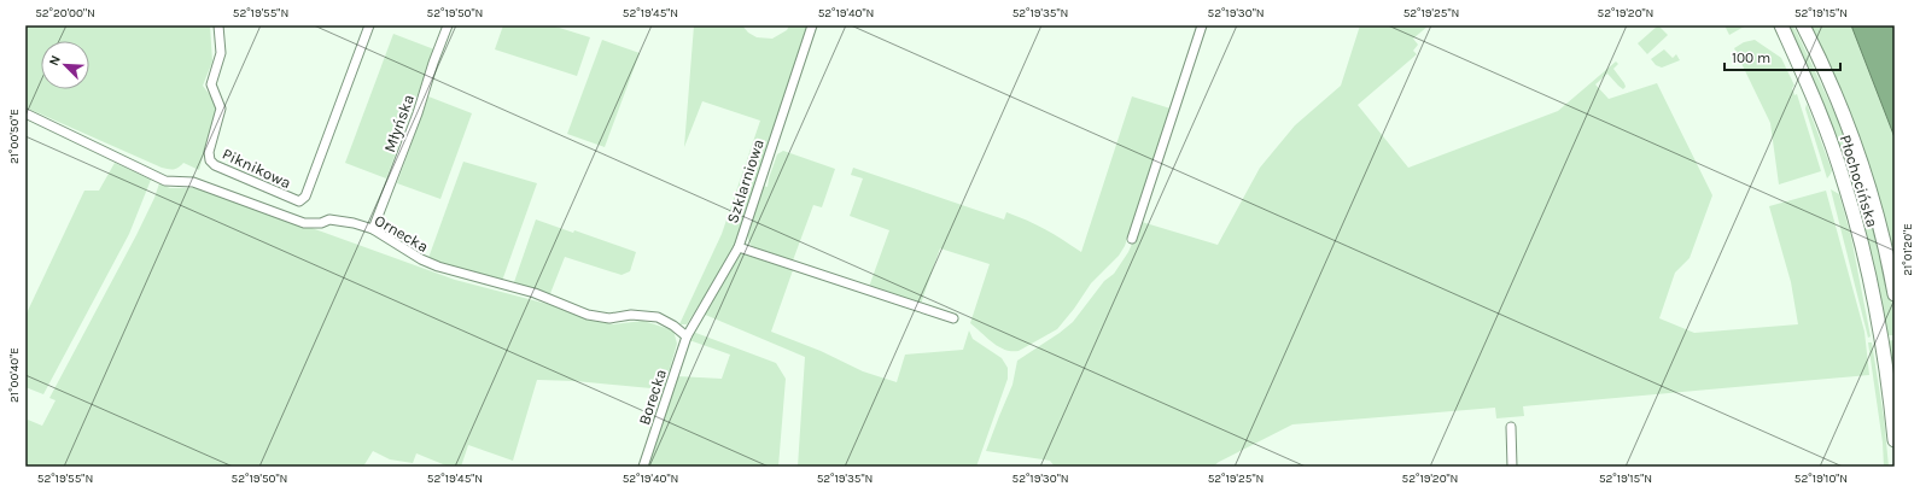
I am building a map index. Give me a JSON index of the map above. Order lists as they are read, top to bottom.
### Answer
{
  "streets": {
    "main road": ["Płochocińska"],
    "street": [
      "Młyńska",
      "Piknikowa",
      "Szklarniowa",
      "Ornecka",
      "Borecka"
    ]
  },
  "crossings": [
    ["Młyńska", "Ornecka"],
    ["Szklarniowa", "Ornecka"],
    ["Szklarniowa", "Borecka"],
    ["Ornecka", "Borecka"]
  ],
  "scale_bar": "100 m",
  "north": "top left",
  "coordinates": [
    "52°20'00\"N",
    "52°19'55\"N",
    "52°19'50\"N",
    "52°19'45\"N",
    "52°19'40\"N",
    "52°19'35\"N",
    "52°19'30\"N",
    "52°19'25\"N",
    "52°19'20\"N",
    "52°19'15\"N",
    "21°00'50\"E",
    "21°01'20\"E",
    "21°00'40\"E",
    "52°19'10\"N"
  ]
}
